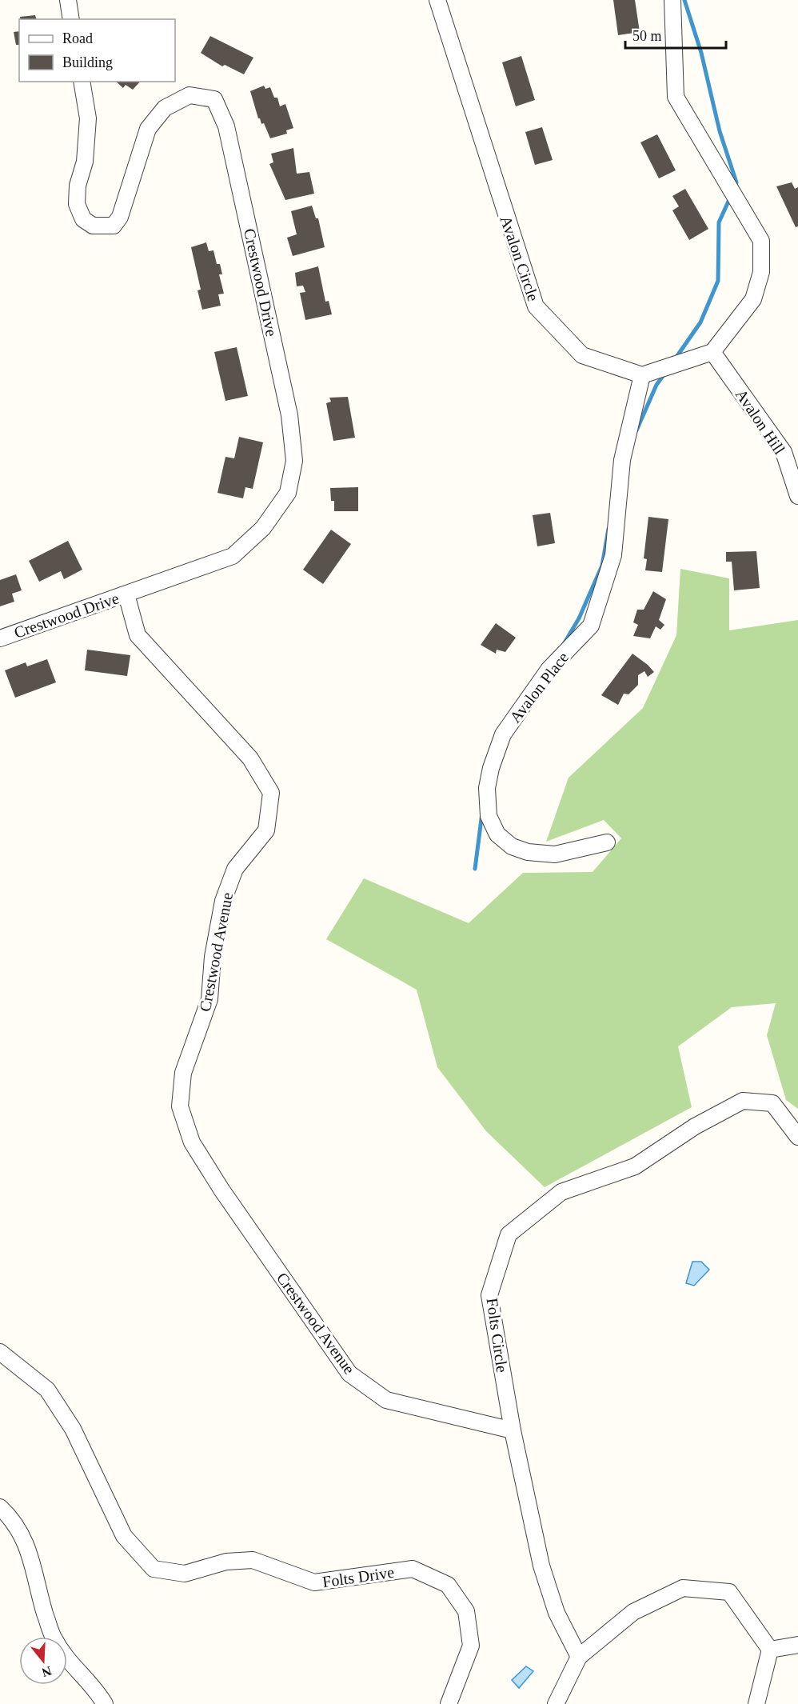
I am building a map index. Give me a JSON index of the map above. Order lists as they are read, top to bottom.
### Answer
{
  "streets": {
    "street": [
      "Avalon Circle",
      "Crestwood Drive",
      "Avalon Hill",
      "Avalon Place",
      "Crestwood Avenue",
      "Folts Circle",
      "Folts Drive"
    ]
  },
  "crossings": [
    ["Avalon Circle", "Avalon Place"],
    ["Crestwood Drive", "Crestwood Avenue"],
    ["Crestwood Avenue", "Folts Circle"]
  ],
  "legend": ["Road", "Building"],
  "scale_bar": "50 m",
  "north": "bottom"
}
